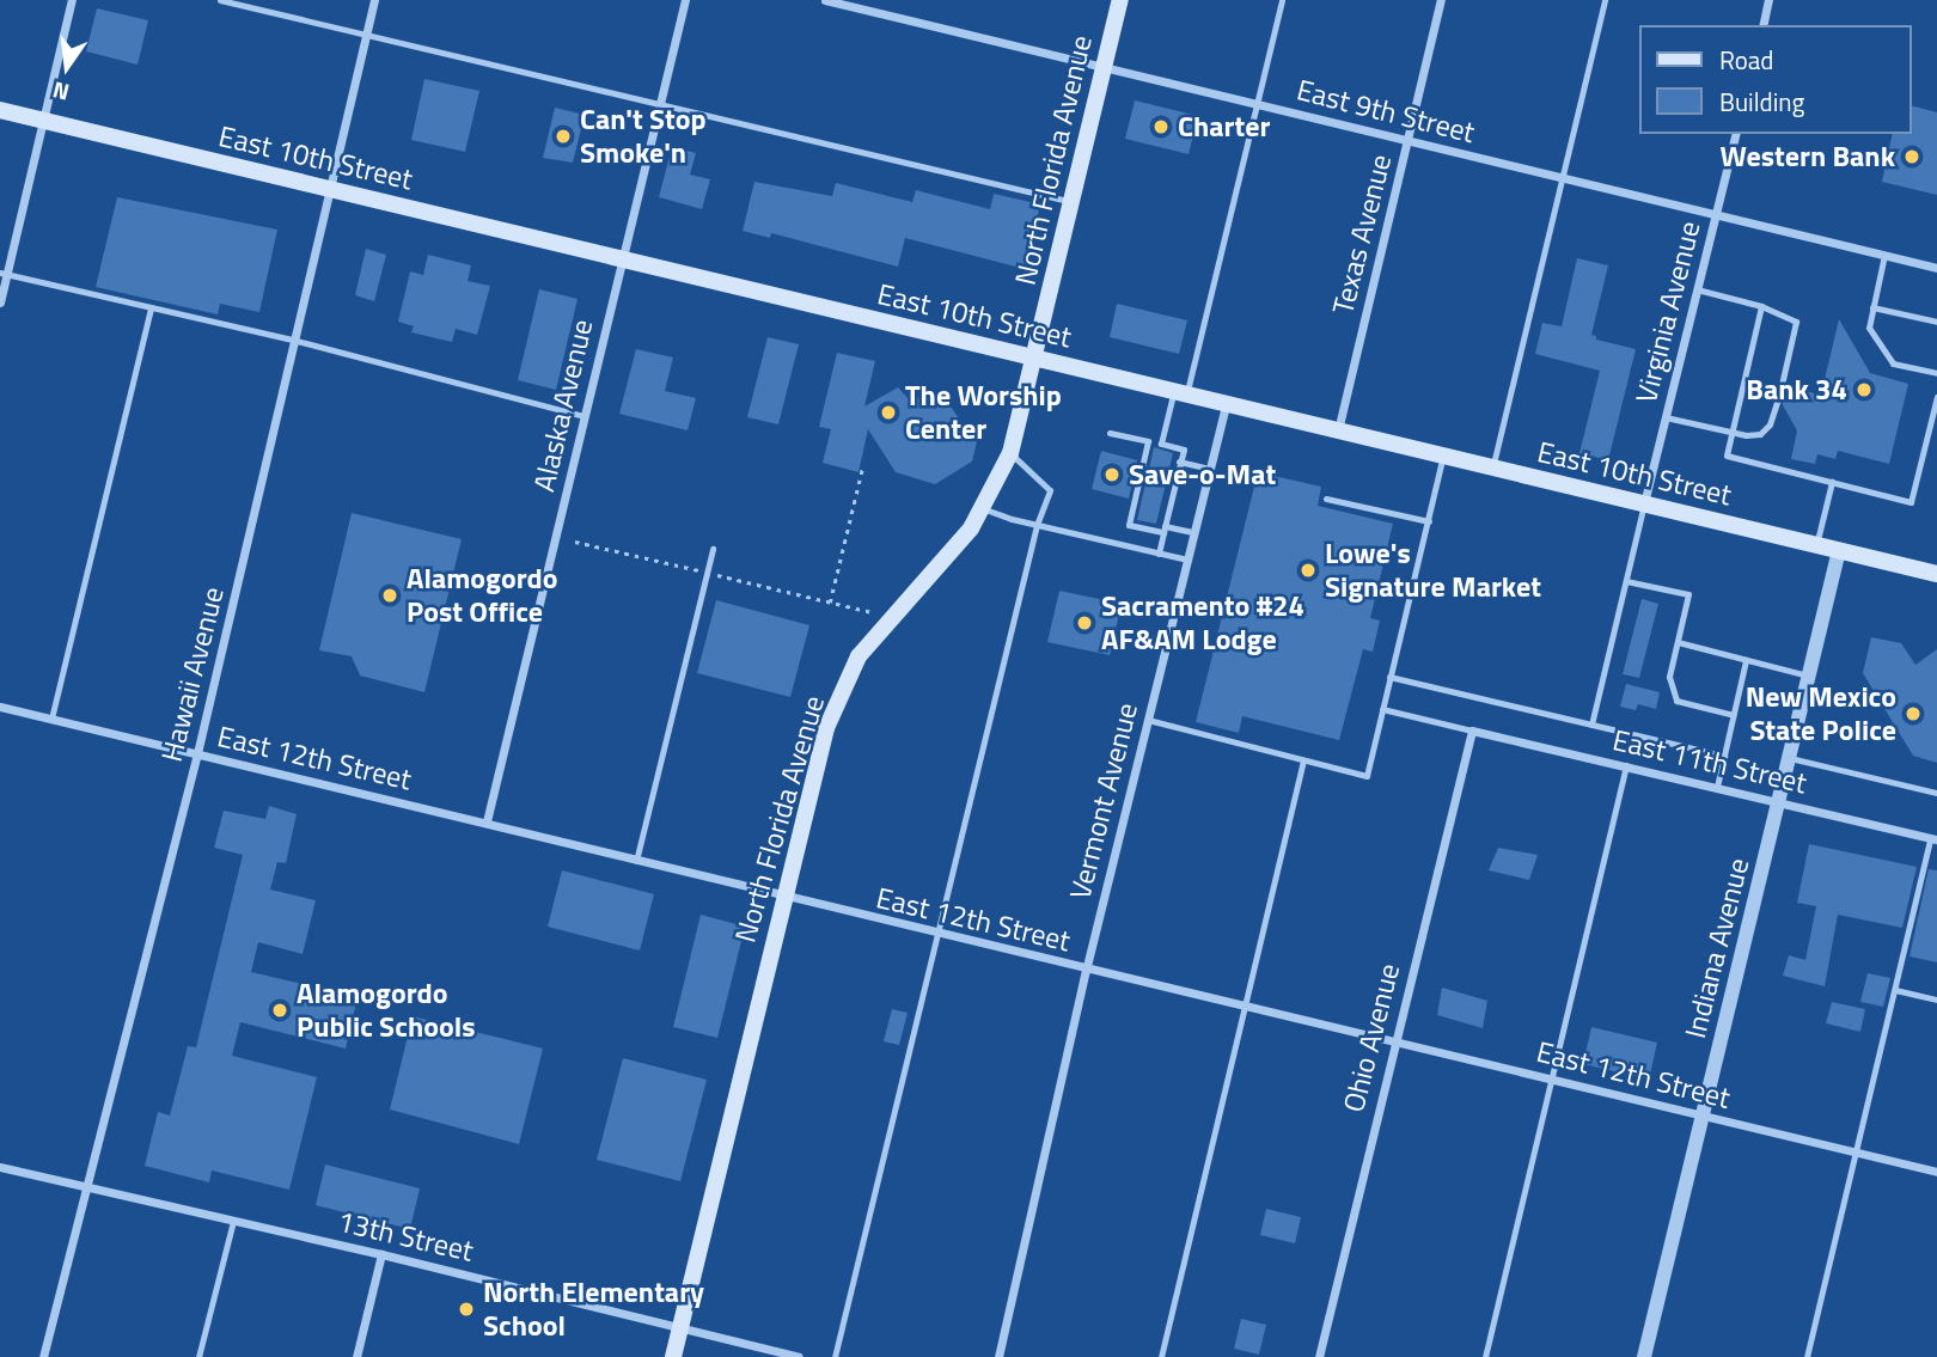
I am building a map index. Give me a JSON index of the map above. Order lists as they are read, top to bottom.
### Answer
{
  "streets": {
    "main road": ["East 10th Street", "North Florida Avenue"],
    "street": [
      "East 9th Street",
      "Texas Avenue",
      "Virginia Avenue",
      "Alaska Avenue",
      "Hawaii Avenue",
      "East 12th Street",
      "East 11th Street",
      "Vermont Avenue",
      "Indiana Avenue",
      "Ohio Avenue",
      "13th Street"
    ]
  },
  "crossings": [
    ["East 9th Street", "North Florida Avenue"],
    ["East 9th Street", "Texas Avenue"],
    ["East 9th Street", "Virginia Avenue"],
    ["East 10th Street", "North Florida Avenue"],
    ["East 10th Street", "Texas Avenue"],
    ["East 10th Street", "Virginia Avenue"],
    ["East 10th Street", "Alaska Avenue"],
    ["East 10th Street", "Hawaii Avenue"],
    ["East 10th Street", "Vermont Avenue"],
    ["East 10th Street", "Indiana Avenue"],
    ["North Florida Avenue", "East 12th Street"],
    ["North Florida Avenue", "13th Street"],
    ["Alaska Avenue", "East 12th Street"],
    ["Hawaii Avenue", "East 12th Street"],
    ["Hawaii Avenue", "13th Street"],
    ["East 12th Street", "Vermont Avenue"],
    ["East 12th Street", "Indiana Avenue"],
    ["East 12th Street", "Ohio Avenue"],
    ["East 11th Street", "Indiana Avenue"],
    ["East 11th Street", "Ohio Avenue"]
  ],
  "places": [
    "Charter",
    "Can't Stop Smoke'n",
    "Western Bank",
    "Bank 34",
    "The Worship Center",
    "Save-o-Mat",
    "Lowe's Signature Market",
    "Alamogordo Post Office",
    "Sacramento #24 AF&AM Lodge",
    "New Mexico State Police",
    "Alamogordo Public Schools",
    "North Elementary School"
  ],
  "legend": ["Road", "Building"],
  "north": "bottom"
}
